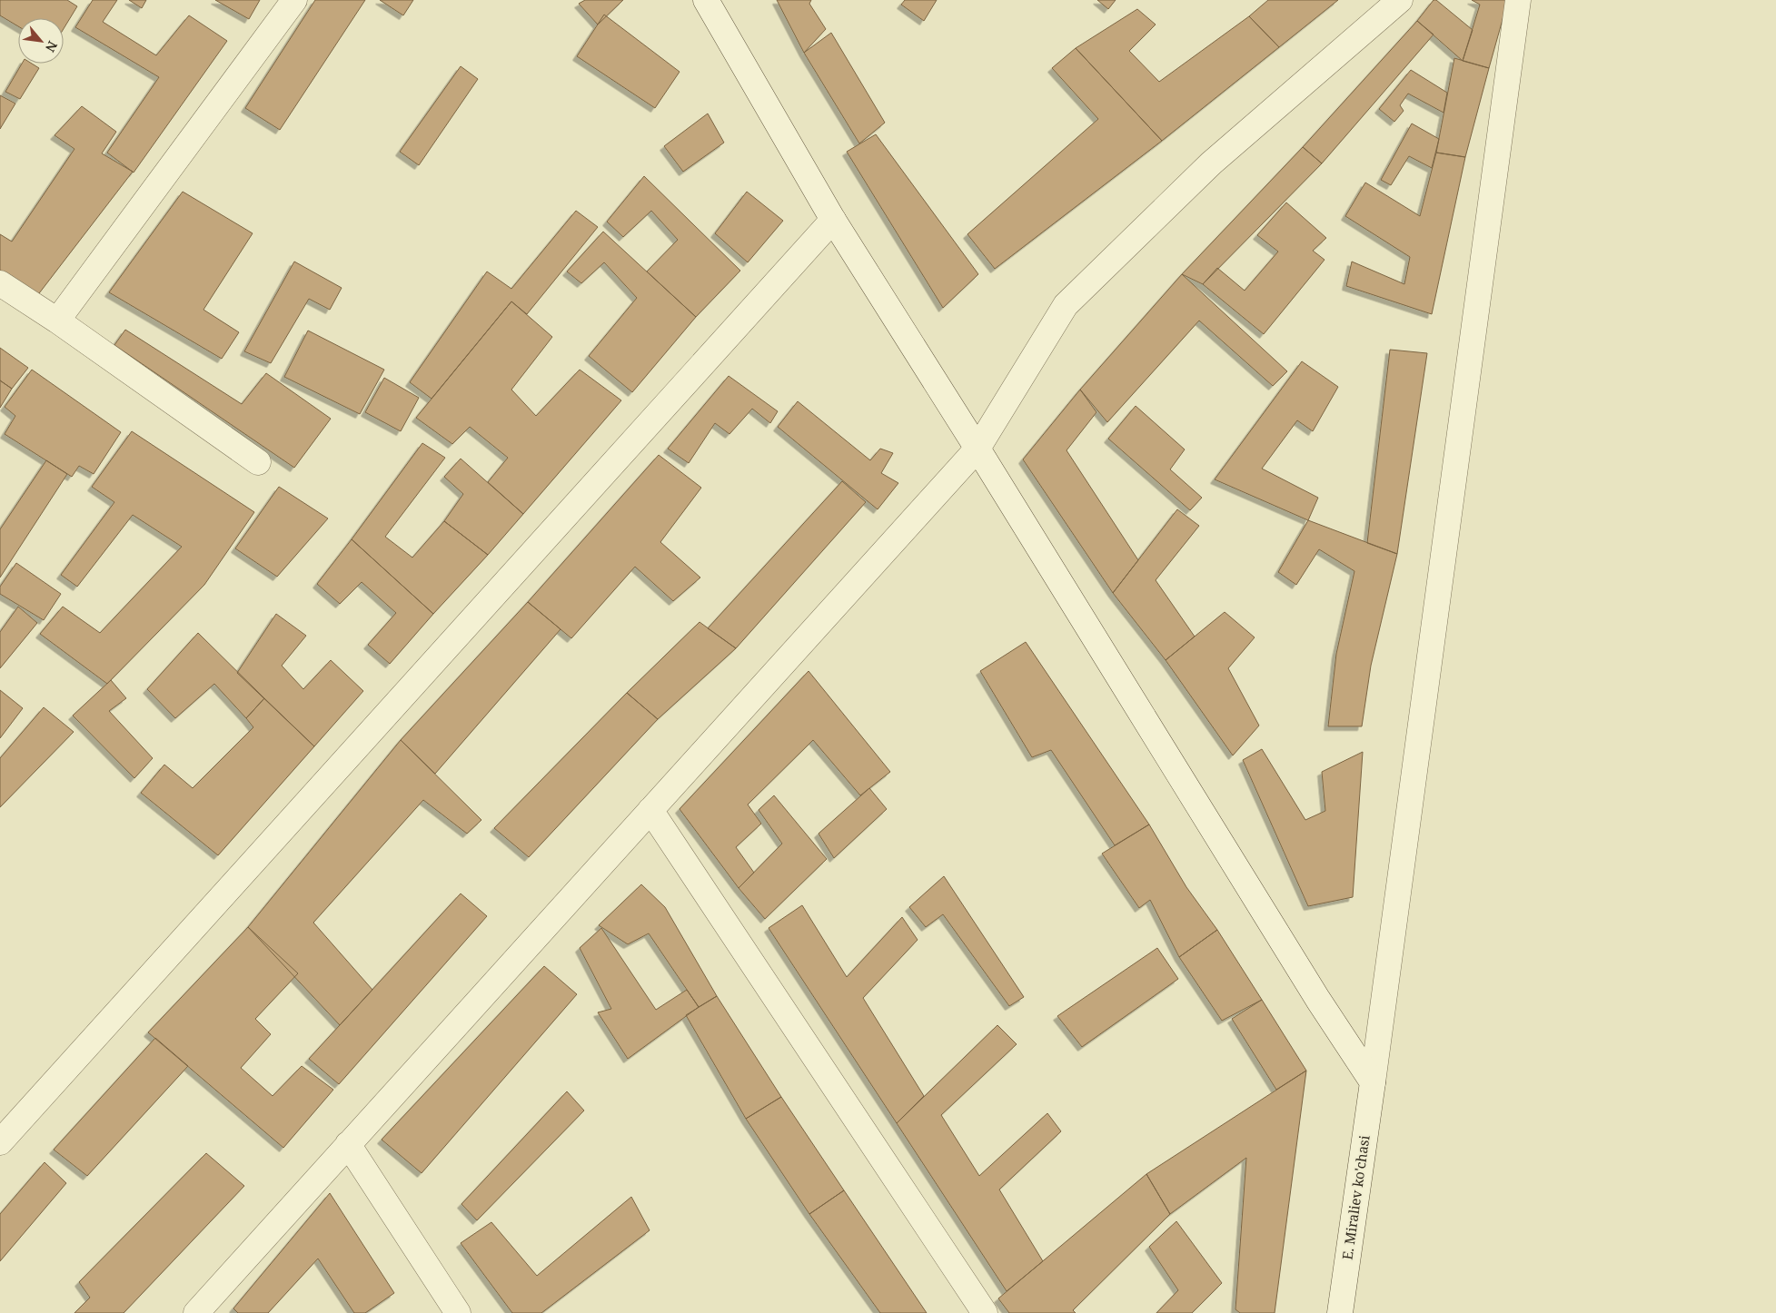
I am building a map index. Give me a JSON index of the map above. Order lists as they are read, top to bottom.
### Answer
{
  "streets": {
    "street": ["E. Miraliev ko'chasi"]
  },
  "north": "bottom right"
}
